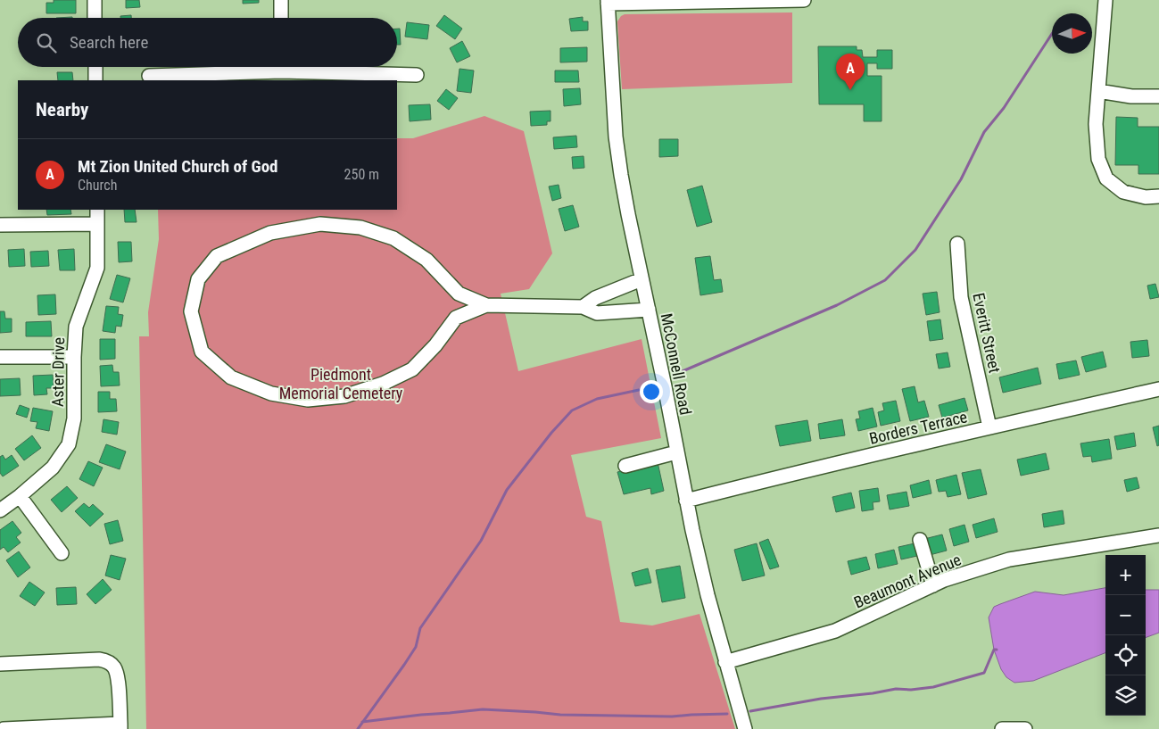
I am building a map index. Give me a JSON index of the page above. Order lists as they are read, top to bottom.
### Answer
{
  "streets": {
    "street": [
      "Everitt Street",
      "McConnell Road",
      "Aster Drive",
      "Borders Terrace",
      "Beaumont Avenue"
    ]
  },
  "crossings": [
    ["Everitt Street", "Borders Terrace"],
    ["McConnell Road", "Borders Terrace"],
    ["McConnell Road", "Beaumont Avenue"]
  ],
  "parks": ["Piedmont Memorial Cemetery"],
  "north": "right",
  "page": {
    "search": "Search here",
    "pins": "A",
    "heading": "Nearby",
    "list": [
      {
        "mark": "A",
        "name": "Mt Zion United Church of God",
        "note": "Church",
        "value": "250 m"
      }
    ],
    "map_buttons": ["+", "−"]
  }
}
